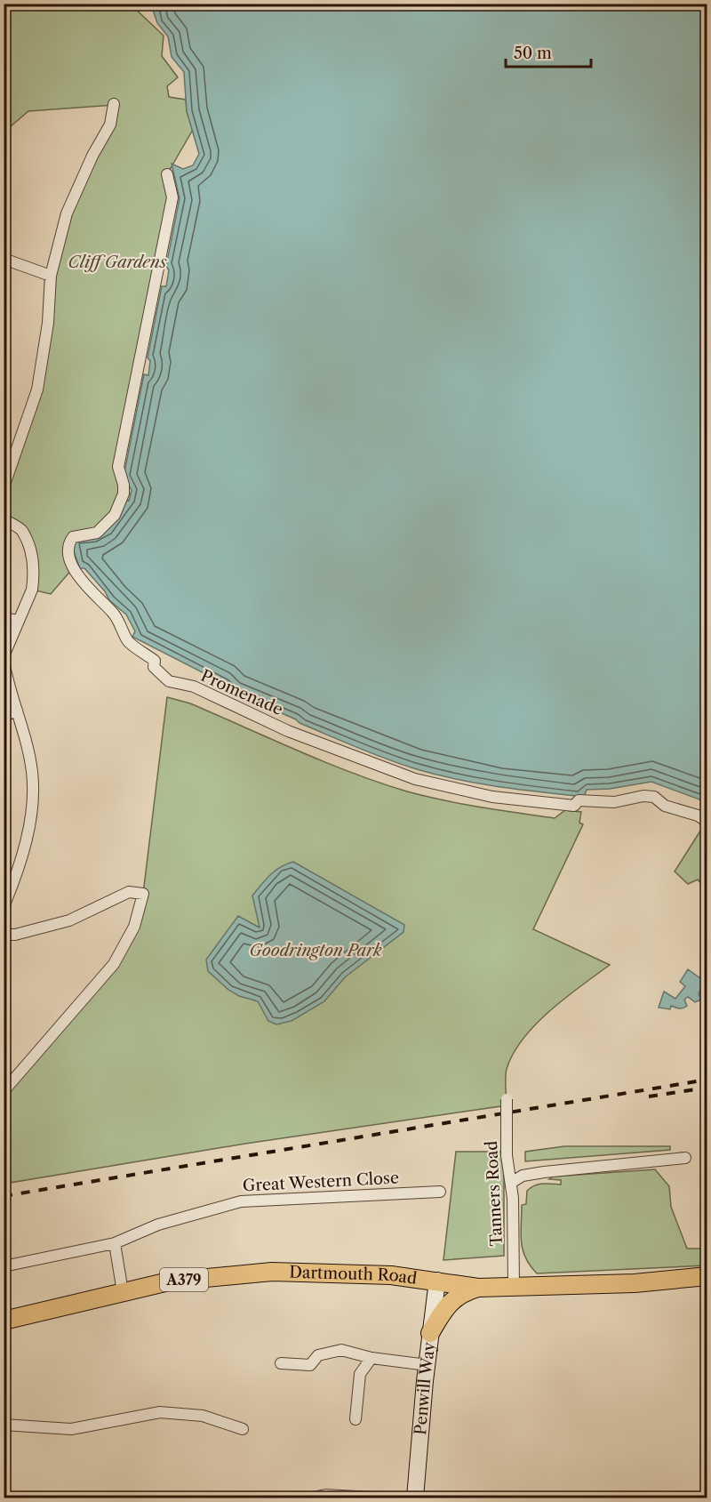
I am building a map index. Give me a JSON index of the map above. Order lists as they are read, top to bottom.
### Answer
{
  "streets": {
    "main road": ["Dartmouth Road", "A379"],
    "street": [
      "Promenade",
      "Great Western Close",
      "Tanners Road",
      "Penwill Way"
    ]
  },
  "crossings": [
    ["Tanners Road", "Dartmouth Road"],
    ["Dartmouth Road", "A379"],
    ["Dartmouth Road", "Penwill Way"],
    ["A379", "Penwill Way"]
  ],
  "parks": ["Cliff Gardens", "Goodrington Park"],
  "scale_bar": "50 m"
}
